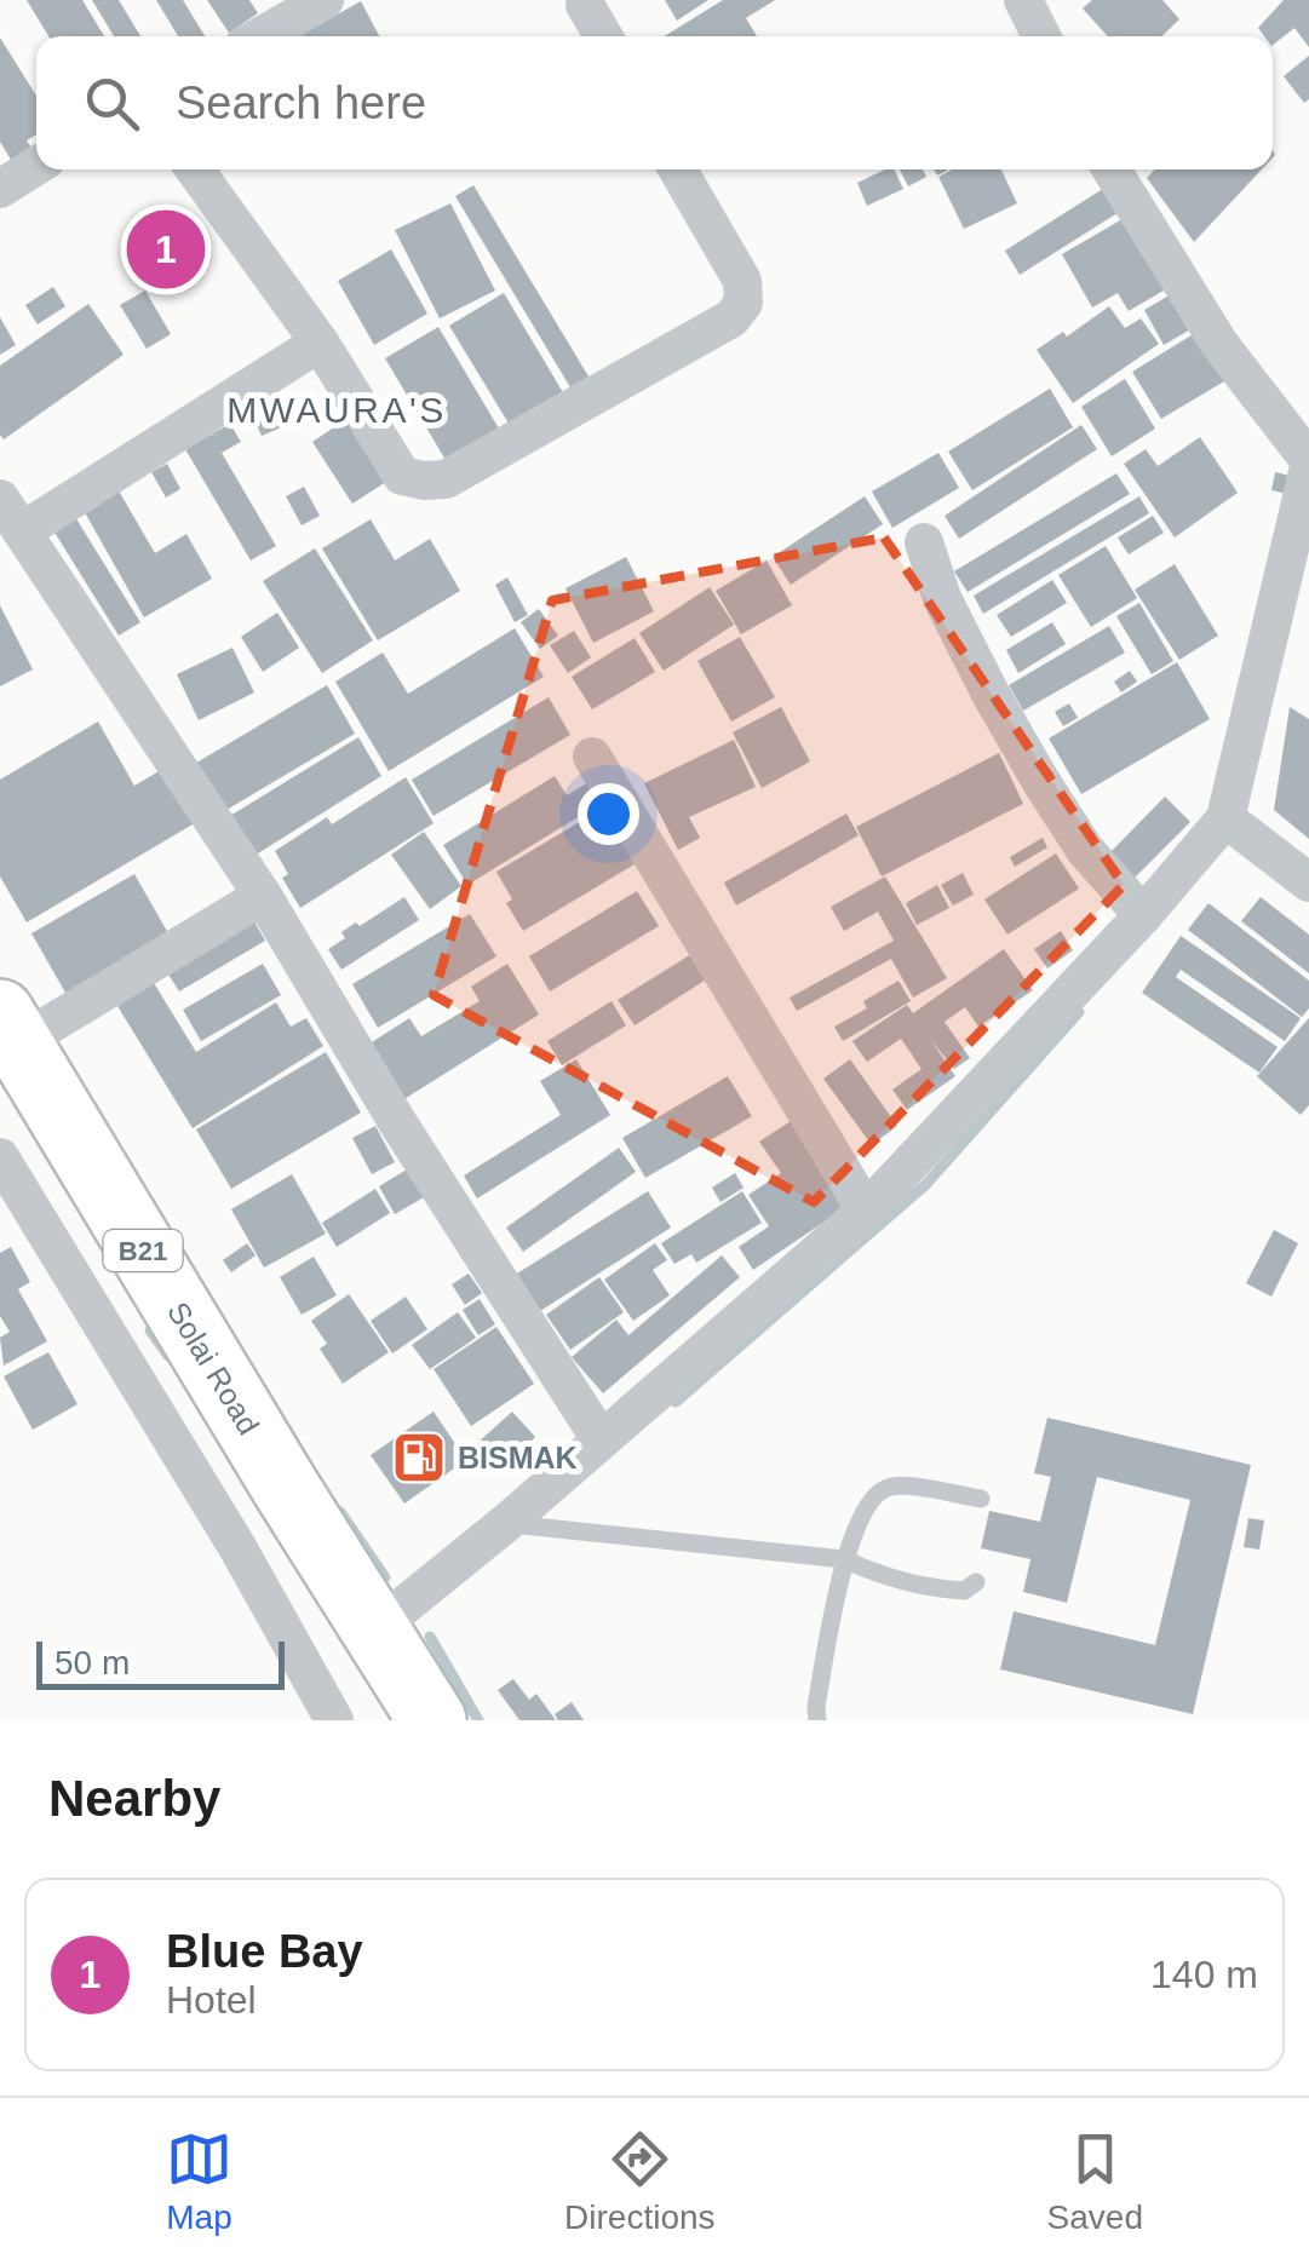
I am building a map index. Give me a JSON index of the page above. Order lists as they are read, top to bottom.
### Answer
{
  "streets": {
    "highway": ["B21", "Solai Road"]
  },
  "districts": ["MWAURA'S"],
  "places": {
    "fuel station": ["BISMAK"]
  },
  "scale_bar": "50 m",
  "page": {
    "search": "Search here",
    "pins": "1",
    "scale": "50 m",
    "heading": "Nearby",
    "list": [
      {
        "mark": "1",
        "name": "Blue Bay",
        "note": "Hotel",
        "value": "140 m"
      }
    ],
    "nav": ["Map", "Directions", "Saved"]
  }
}
